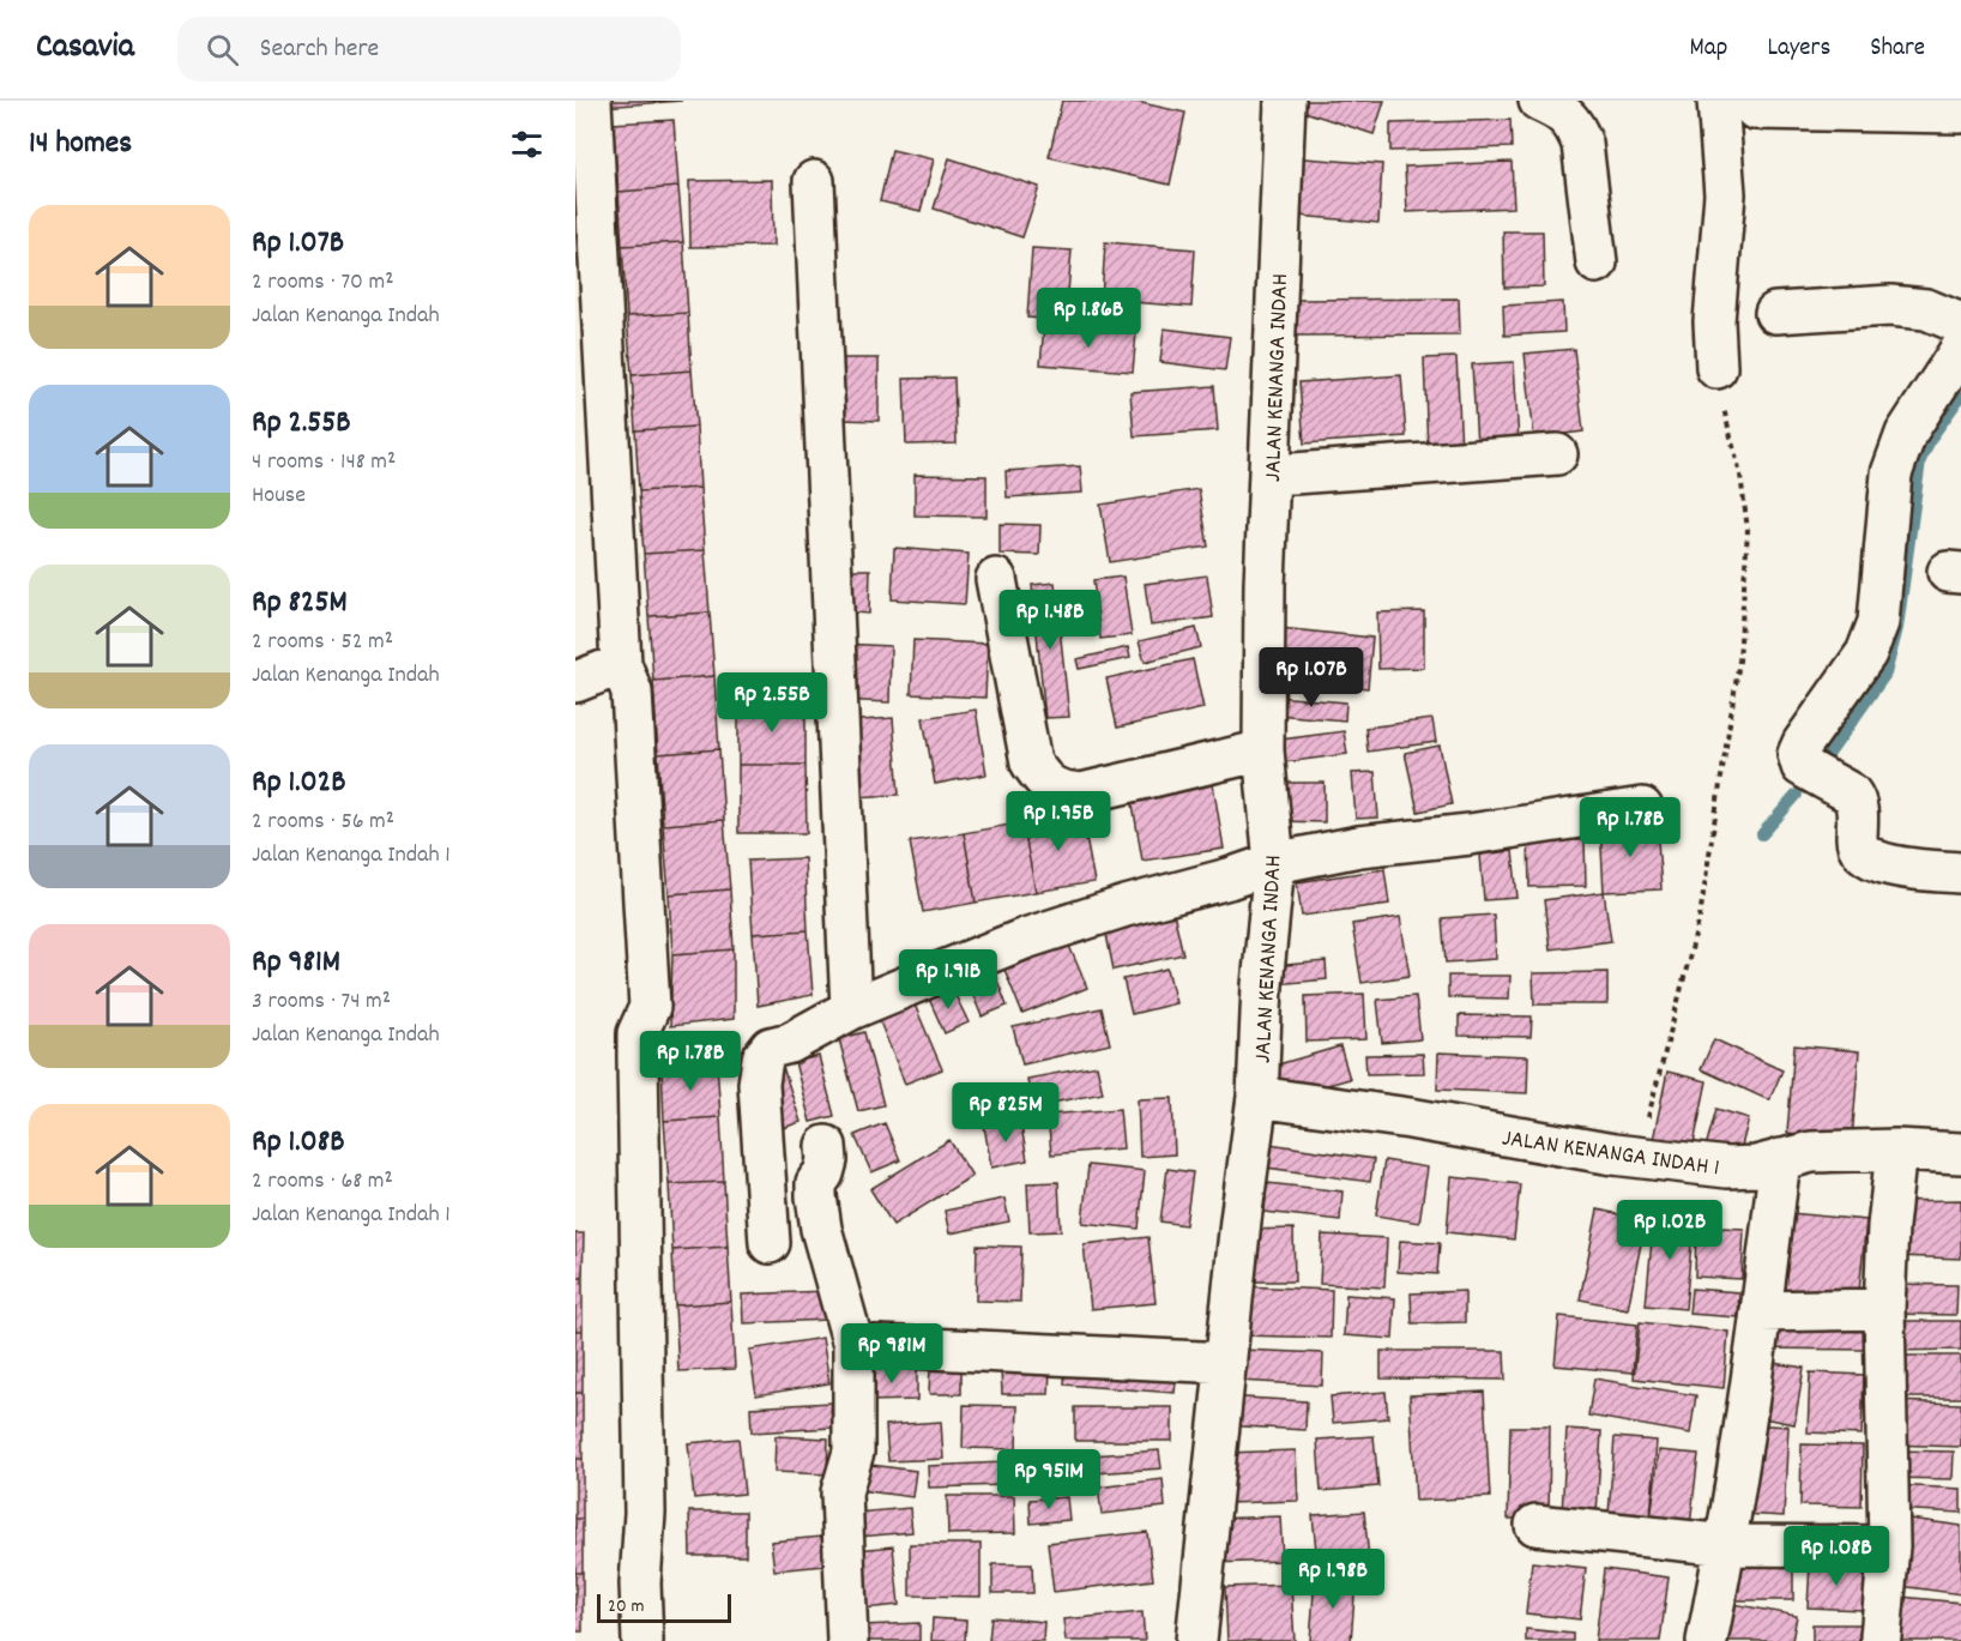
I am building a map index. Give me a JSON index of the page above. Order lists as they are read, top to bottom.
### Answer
{
  "streets": {
    "street": ["JALAN KENANGA INDAH", "JALAN KENANGA INDAH 1"]
  },
  "crossings": [
    ["JALAN KENANGA INDAH", "JALAN KENANGA INDAH 1"]
  ],
  "scale_bar": "20 m",
  "page": {
    "header": "Casavia",
    "search": "Search here",
    "nav": ["Map", "Layers", "Share"],
    "heading": "14 homes",
    "list": [
      {
        "name": "Rp 1.07B",
        "note": "2 rooms · 70 m² · Jalan Kenanga Indah"
      },
      {
        "name": "Rp 2.55B",
        "note": "4 rooms · 148 m² · House"
      },
      {
        "name": "Rp 825M",
        "note": "2 rooms · 52 m² · Jalan Kenanga Indah"
      },
      {
        "name": "Rp 1.02B",
        "note": "2 rooms · 56 m² · Jalan Kenanga Indah 1"
      },
      {
        "name": "Rp 981M",
        "note": "3 rooms · 74 m² · Jalan Kenanga Indah"
      },
      {
        "name": "Rp 1.08B",
        "note": "2 rooms · 68 m² · Jalan Kenanga Indah 1"
      }
    ],
    "price": [
      "Rp 1.86B",
      "Rp 1.48B",
      "Rp 1.07B",
      "Rp 2.55B",
      "Rp 1.95B",
      "Rp 1.78B",
      "Rp 1.91B",
      "Rp 1.78B",
      "Rp 825M",
      "Rp 1.02B",
      "Rp 981M",
      "Rp 951M",
      "Rp 1.08B",
      "Rp 1.98B"
    ],
    "scale": "20 m"
  }
}
